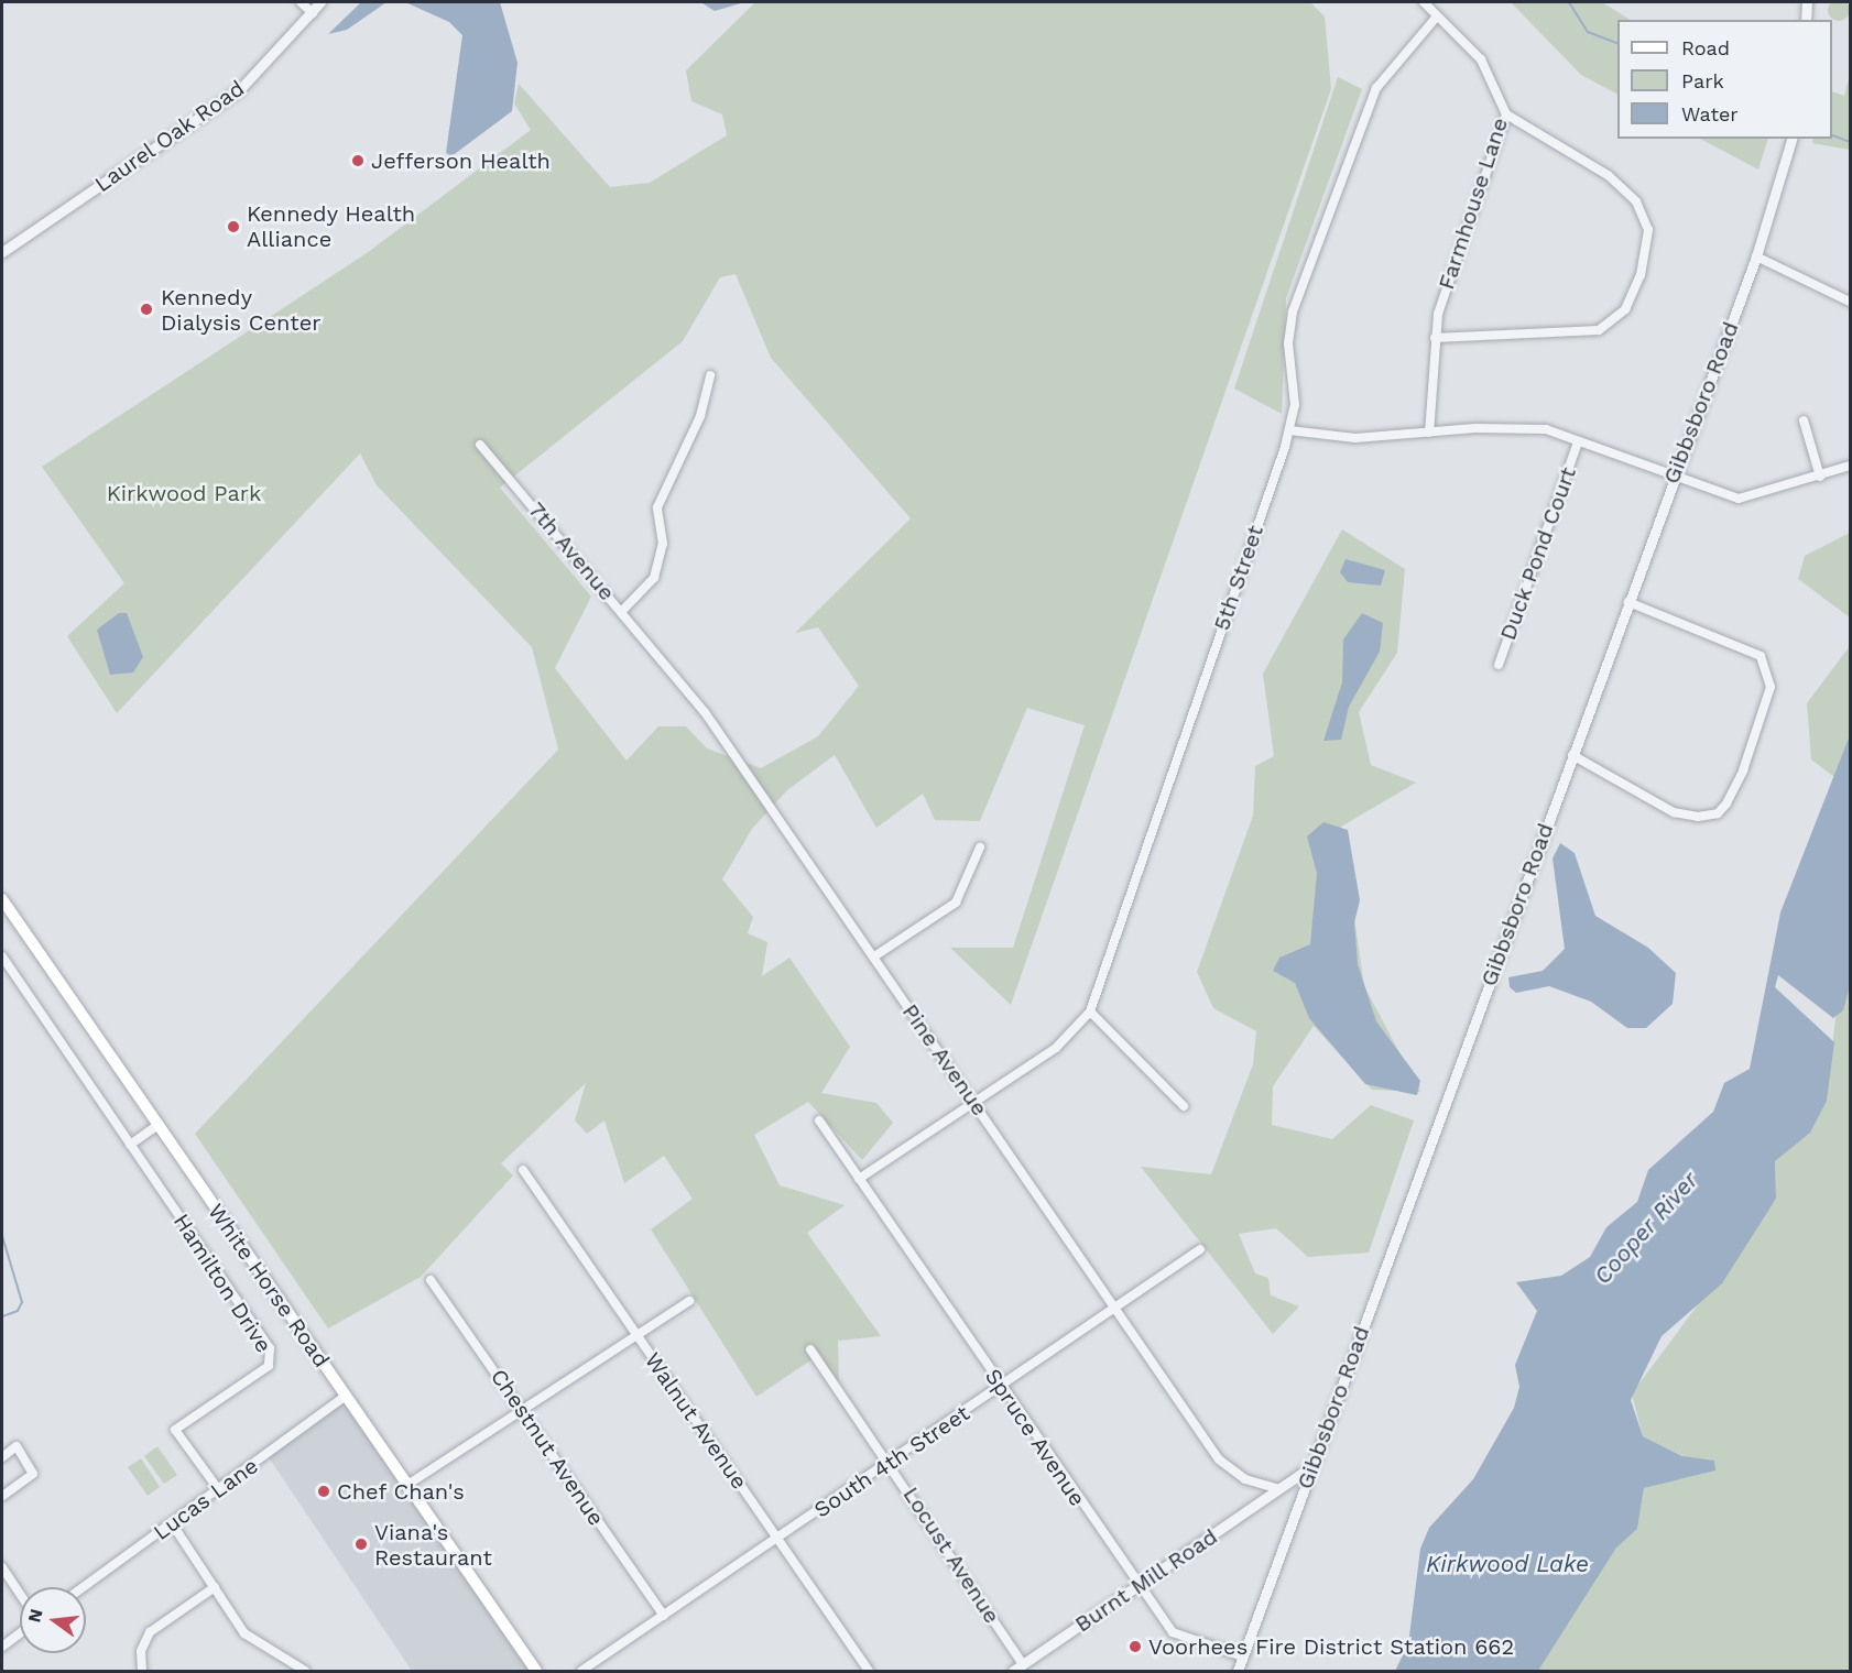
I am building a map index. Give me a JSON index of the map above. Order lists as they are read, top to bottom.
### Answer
{
  "streets": {
    "main road": ["White Horse Road"],
    "street": [
      "Laurel Oak Road",
      "Farmhouse Lane",
      "Gibbsboro Road",
      "7th Avenue",
      "Duck Pond Court",
      "5th Street",
      "Pine Avenue",
      "Hamilton Drive",
      "Walnut Avenue",
      "Spruce Avenue",
      "Chestnut Avenue",
      "South 4th Street",
      "Lucas Lane",
      "Locust Avenue",
      "Burnt Mill Road"
    ]
  },
  "crossings": [
    ["Farmhouse Lane", "5th Street"],
    ["Gibbsboro Road", "Spruce Avenue"],
    ["Gibbsboro Road", "Burnt Mill Road"],
    ["7th Avenue", "Pine Avenue"],
    ["5th Street", "Pine Avenue"],
    ["5th Street", "Spruce Avenue"],
    ["Pine Avenue", "South 4th Street"],
    ["Pine Avenue", "Burnt Mill Road"],
    ["Hamilton Drive", "Lucas Lane"],
    ["White Horse Road", "Lucas Lane"],
    ["Walnut Avenue", "South 4th Street"],
    ["Spruce Avenue", "South 4th Street"],
    ["Spruce Avenue", "Burnt Mill Road"],
    ["Chestnut Avenue", "South 4th Street"],
    ["South 4th Street", "Locust Avenue"],
    ["Locust Avenue", "Burnt Mill Road"]
  ],
  "water": ["Cooper River", "Kirkwood Lake"],
  "parks": ["Kirkwood Park"],
  "places": [
    "Jefferson Health",
    "Kennedy Health Alliance",
    "Kennedy Dialysis Center",
    "Chef Chan's",
    "Viana's Restaurant",
    "Voorhees Fire District Station 662"
  ],
  "legend": ["Road", "Park", "Water"],
  "north": "left"
}
